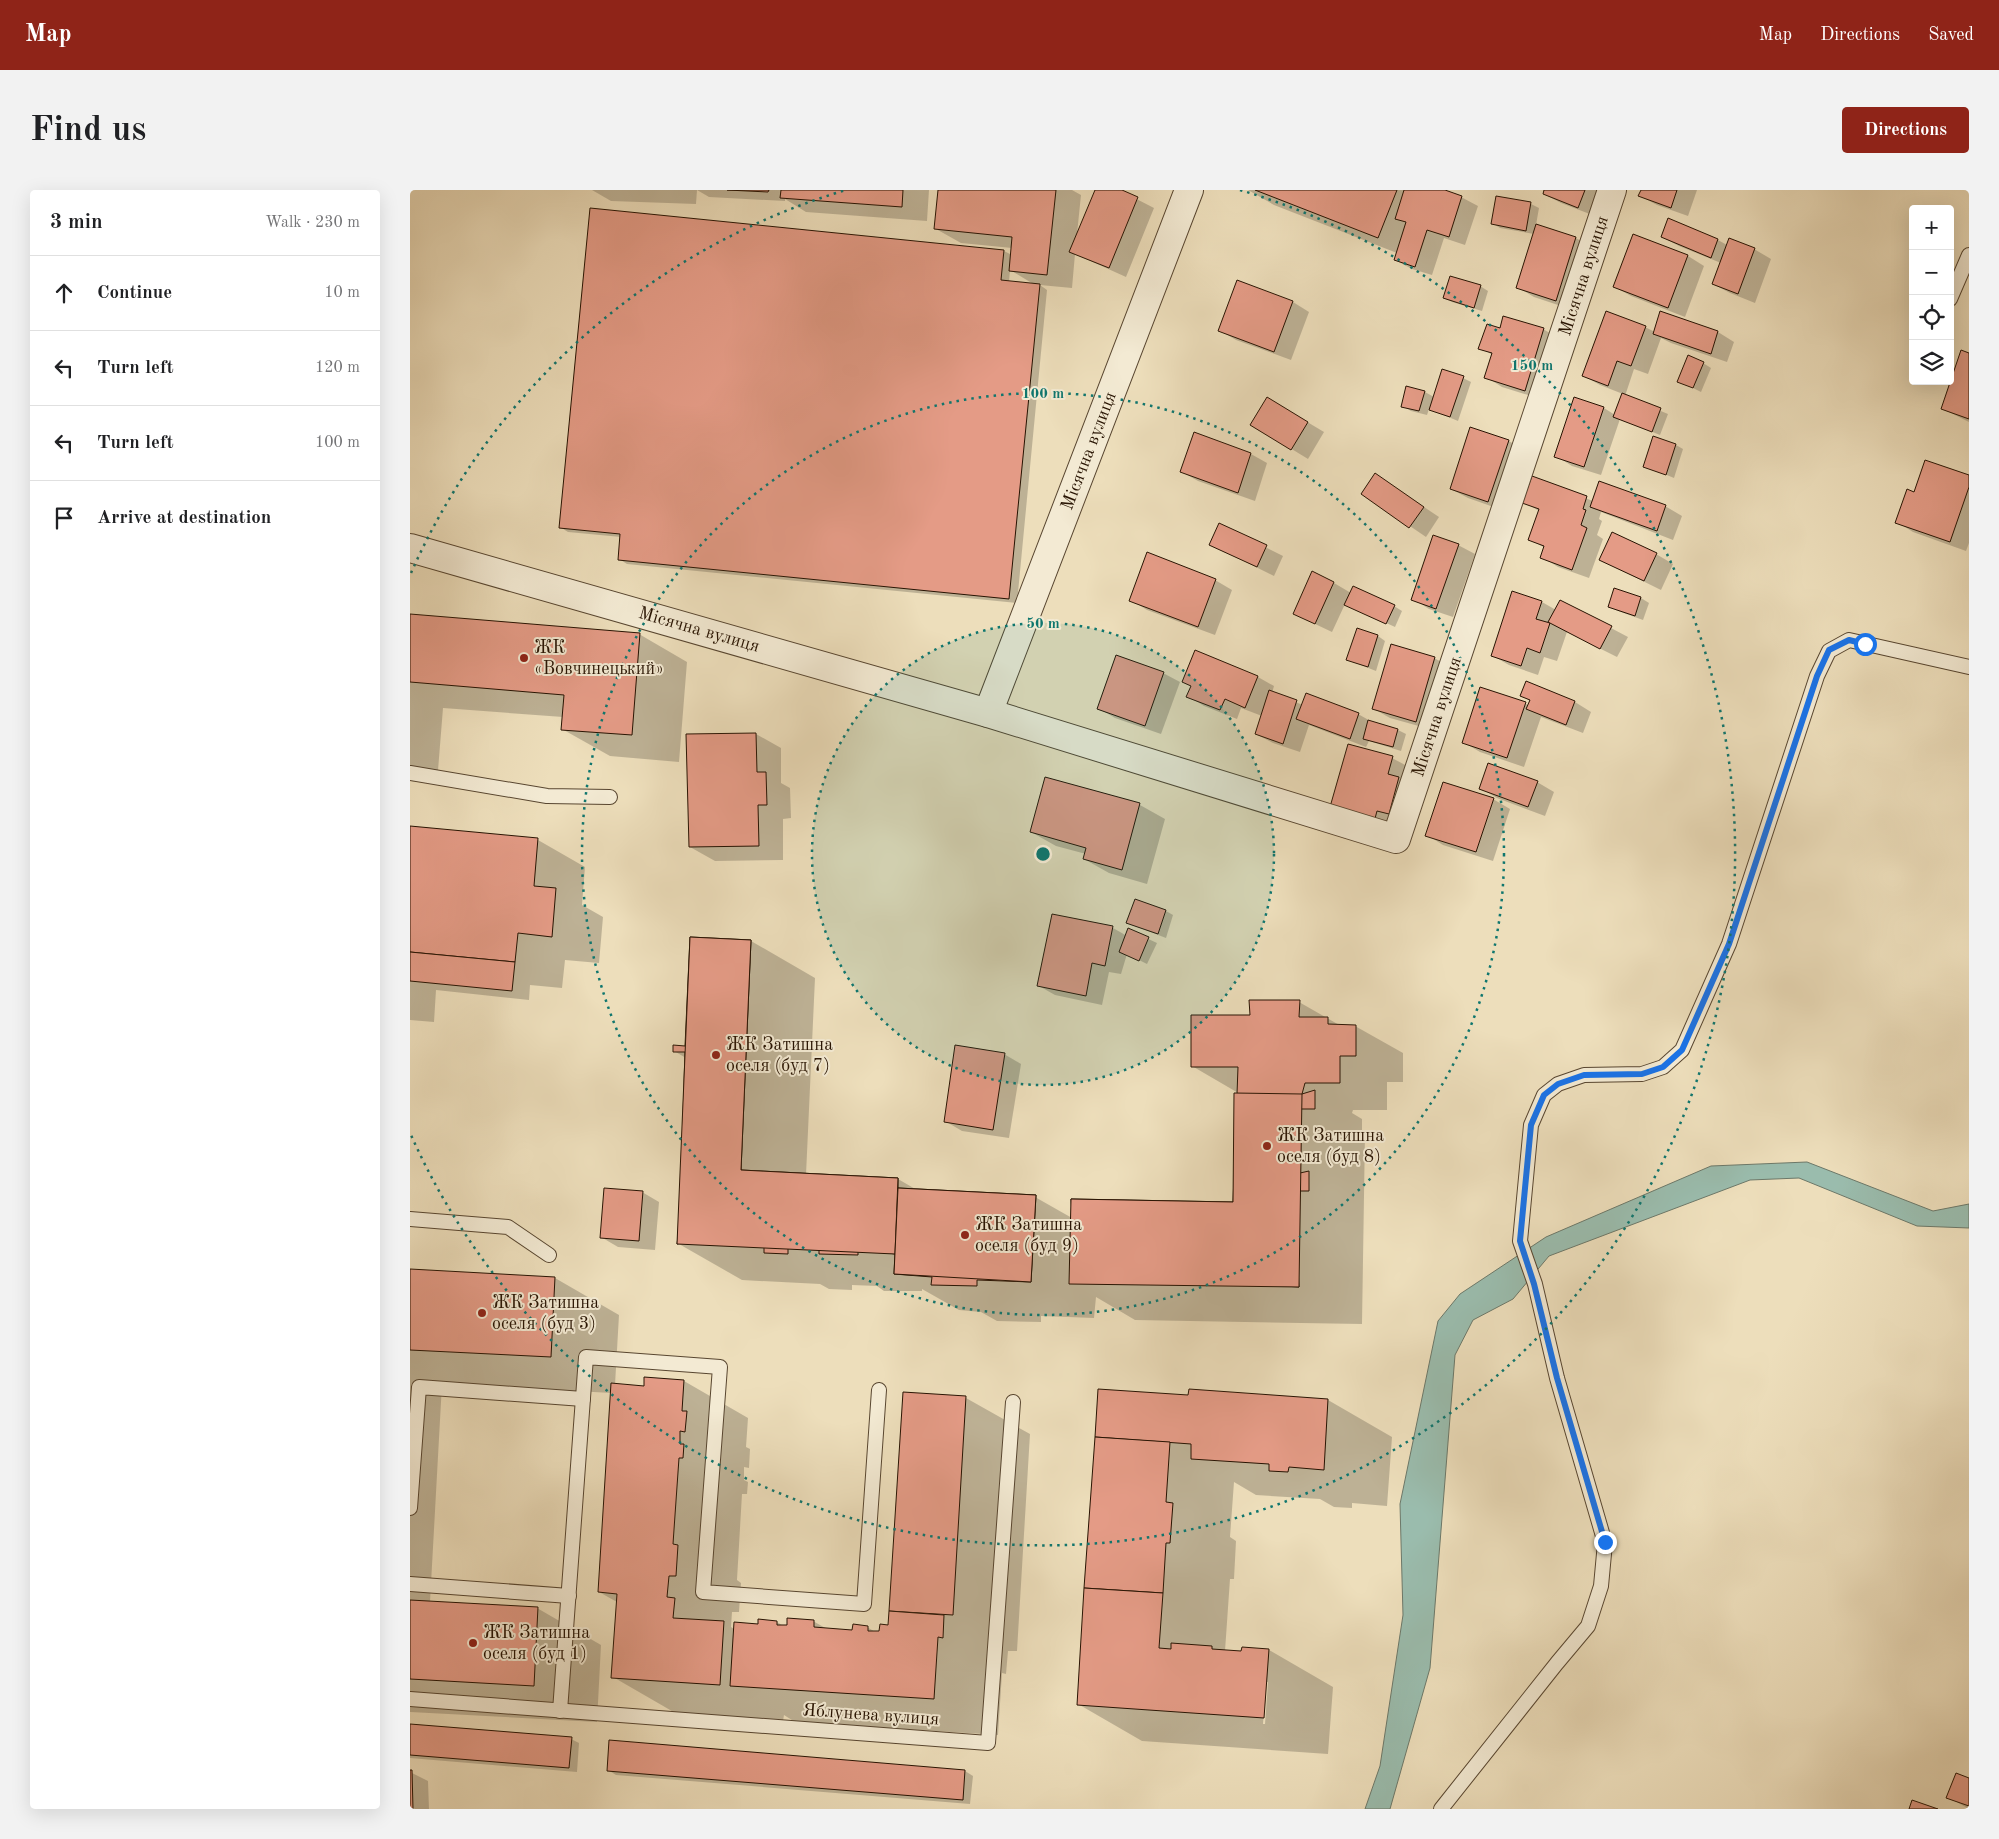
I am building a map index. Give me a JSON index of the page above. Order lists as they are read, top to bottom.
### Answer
{
  "streets": {
    "street": ["Місячна вулиця"],
    "lane": ["Яблунева вулиця"]
  },
  "places": [
    "ЖК «Вовчинецький»",
    "ЖК Затишна оселя (буд 7)",
    "ЖК Затишна оселя (буд 8)",
    "ЖК Затишна оселя (буд 9)",
    "ЖК Затишна оселя (буд 3)",
    "ЖК Затишна оселя (буд 1)"
  ],
  "page": {
    "header": "Map",
    "nav": ["Map", "Directions", "Saved"],
    "buttons": "Directions",
    "title": "Find us",
    "heading": ["3 min", "Walk · 230 m"],
    "map_buttons": ["+", "−"],
    "list": [
      ["Continue", "10 m"],
      ["Turn left", "120 m"],
      ["Turn left", "100 m"],
      "Arrive at destination"
    ]
  },
  "rings": ["150 m", "100 m", "50 m"]
}
